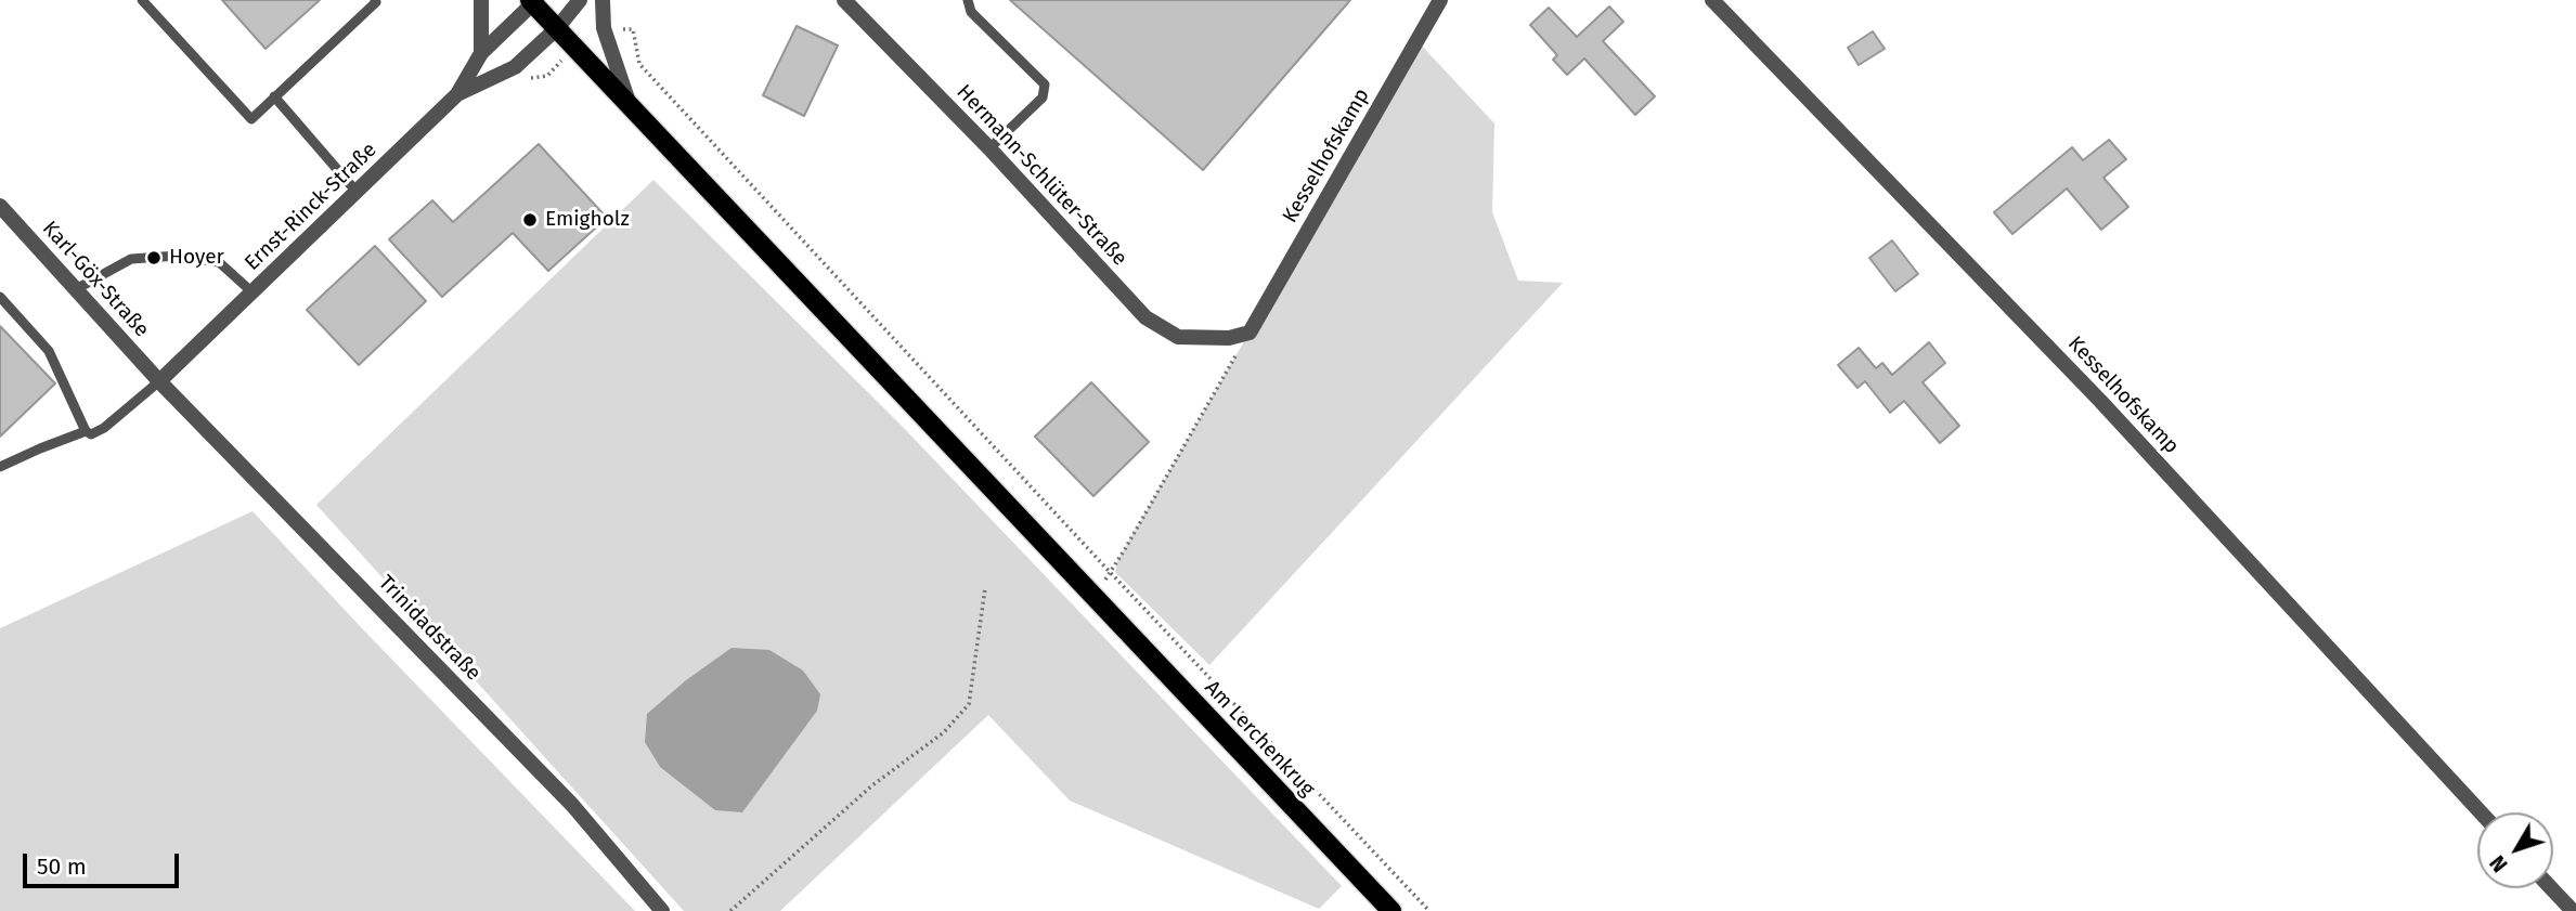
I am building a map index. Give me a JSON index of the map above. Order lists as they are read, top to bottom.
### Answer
{
  "streets": {
    "main road": ["Am Lerchenkrug"],
    "street": [
      "Kesselhofskamp",
      "Hermann-Schlüter-Straße",
      "Ernst-Rinck-Straße",
      "Karl-Göx-Straße",
      "Trinidadstraße"
    ]
  },
  "crossings": [
    ["Kesselhofskamp", "Hermann-Schlüter-Straße"],
    ["Ernst-Rinck-Straße", "Karl-Göx-Straße"],
    ["Ernst-Rinck-Straße", "Trinidadstraße"],
    ["Ernst-Rinck-Straße", "Am Lerchenkrug"],
    ["Karl-Göx-Straße", "Trinidadstraße"]
  ],
  "places": ["Emigholz", "Hoyer"],
  "scale_bar": "50 m",
  "north": "bottom left"
}
